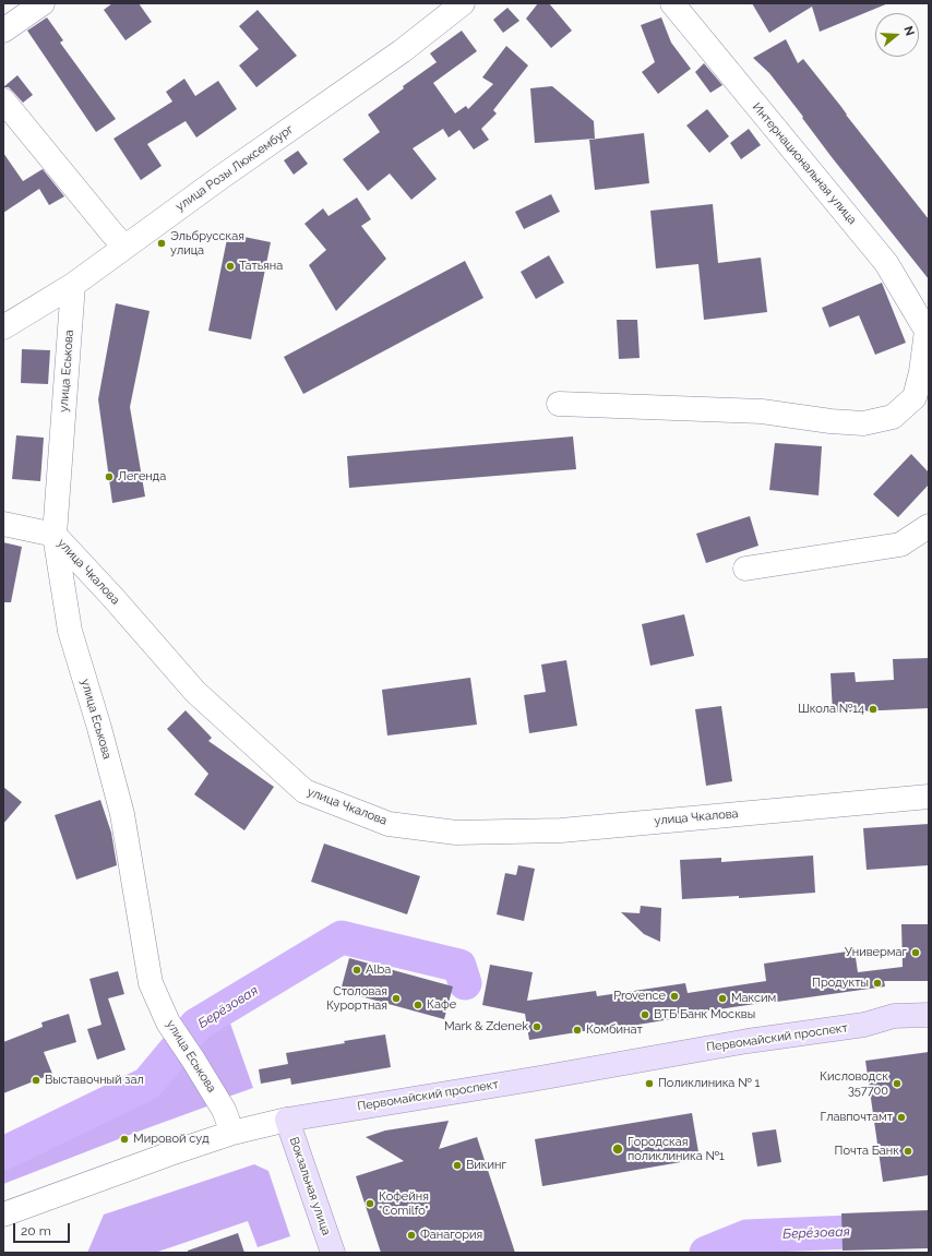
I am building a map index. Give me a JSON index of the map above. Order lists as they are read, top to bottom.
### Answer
{
  "streets": {
    "main road": ["Первомайский проспект", "Вокзальная улица"],
    "street": [
      "Интернациональная улица",
      "улица Розы Люксембург",
      "улица Еськова",
      "улица Чкалова"
    ]
  },
  "crossings": [
    ["улица Розы Люксембург", "улица Еськова"],
    ["улица Еськова", "улица Чкалова"],
    ["улица Еськова", "Первомайский проспект"],
    ["Первомайский проспект", "Вокзальная улица"]
  ],
  "water": ["Берёзовая"],
  "places": [
    "Эльбрусская улица",
    "Татьяна",
    "Легенда",
    "Школа №14",
    "Универмаг",
    "Alba",
    "Продукты",
    "Provence",
    "Столовая Курортная",
    "Максим",
    "Кафе",
    "ВТБ Банк Москвы",
    "Mark & Zdenek",
    "Комбинат",
    "Выставочный зал",
    "Поликлиника № 1",
    "Кисловодск 357700",
    "Главпочтамт",
    "Мировой суд",
    "Городская поликлиника №1",
    "Почта Банк",
    "Викинг",
    "Кофейня \"Comilfo\"",
    "Фанагория"
  ],
  "scale_bar": "20 m",
  "north": "right"
}
